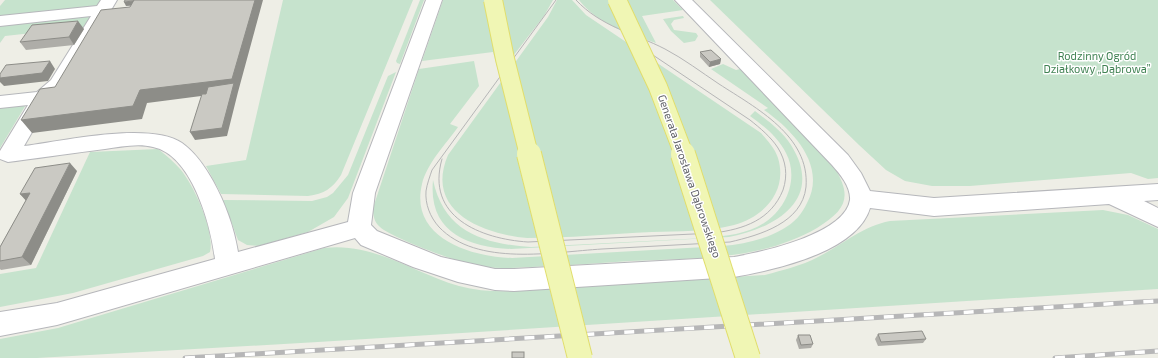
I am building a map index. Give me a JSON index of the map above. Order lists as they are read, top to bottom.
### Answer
{
  "streets": {
    "main road": ["Generała Jarosława Dąbrowskiego"]
  },
  "parks": ["Rodzinny Ogród Działkowy „Dąbrowa”"]
}
